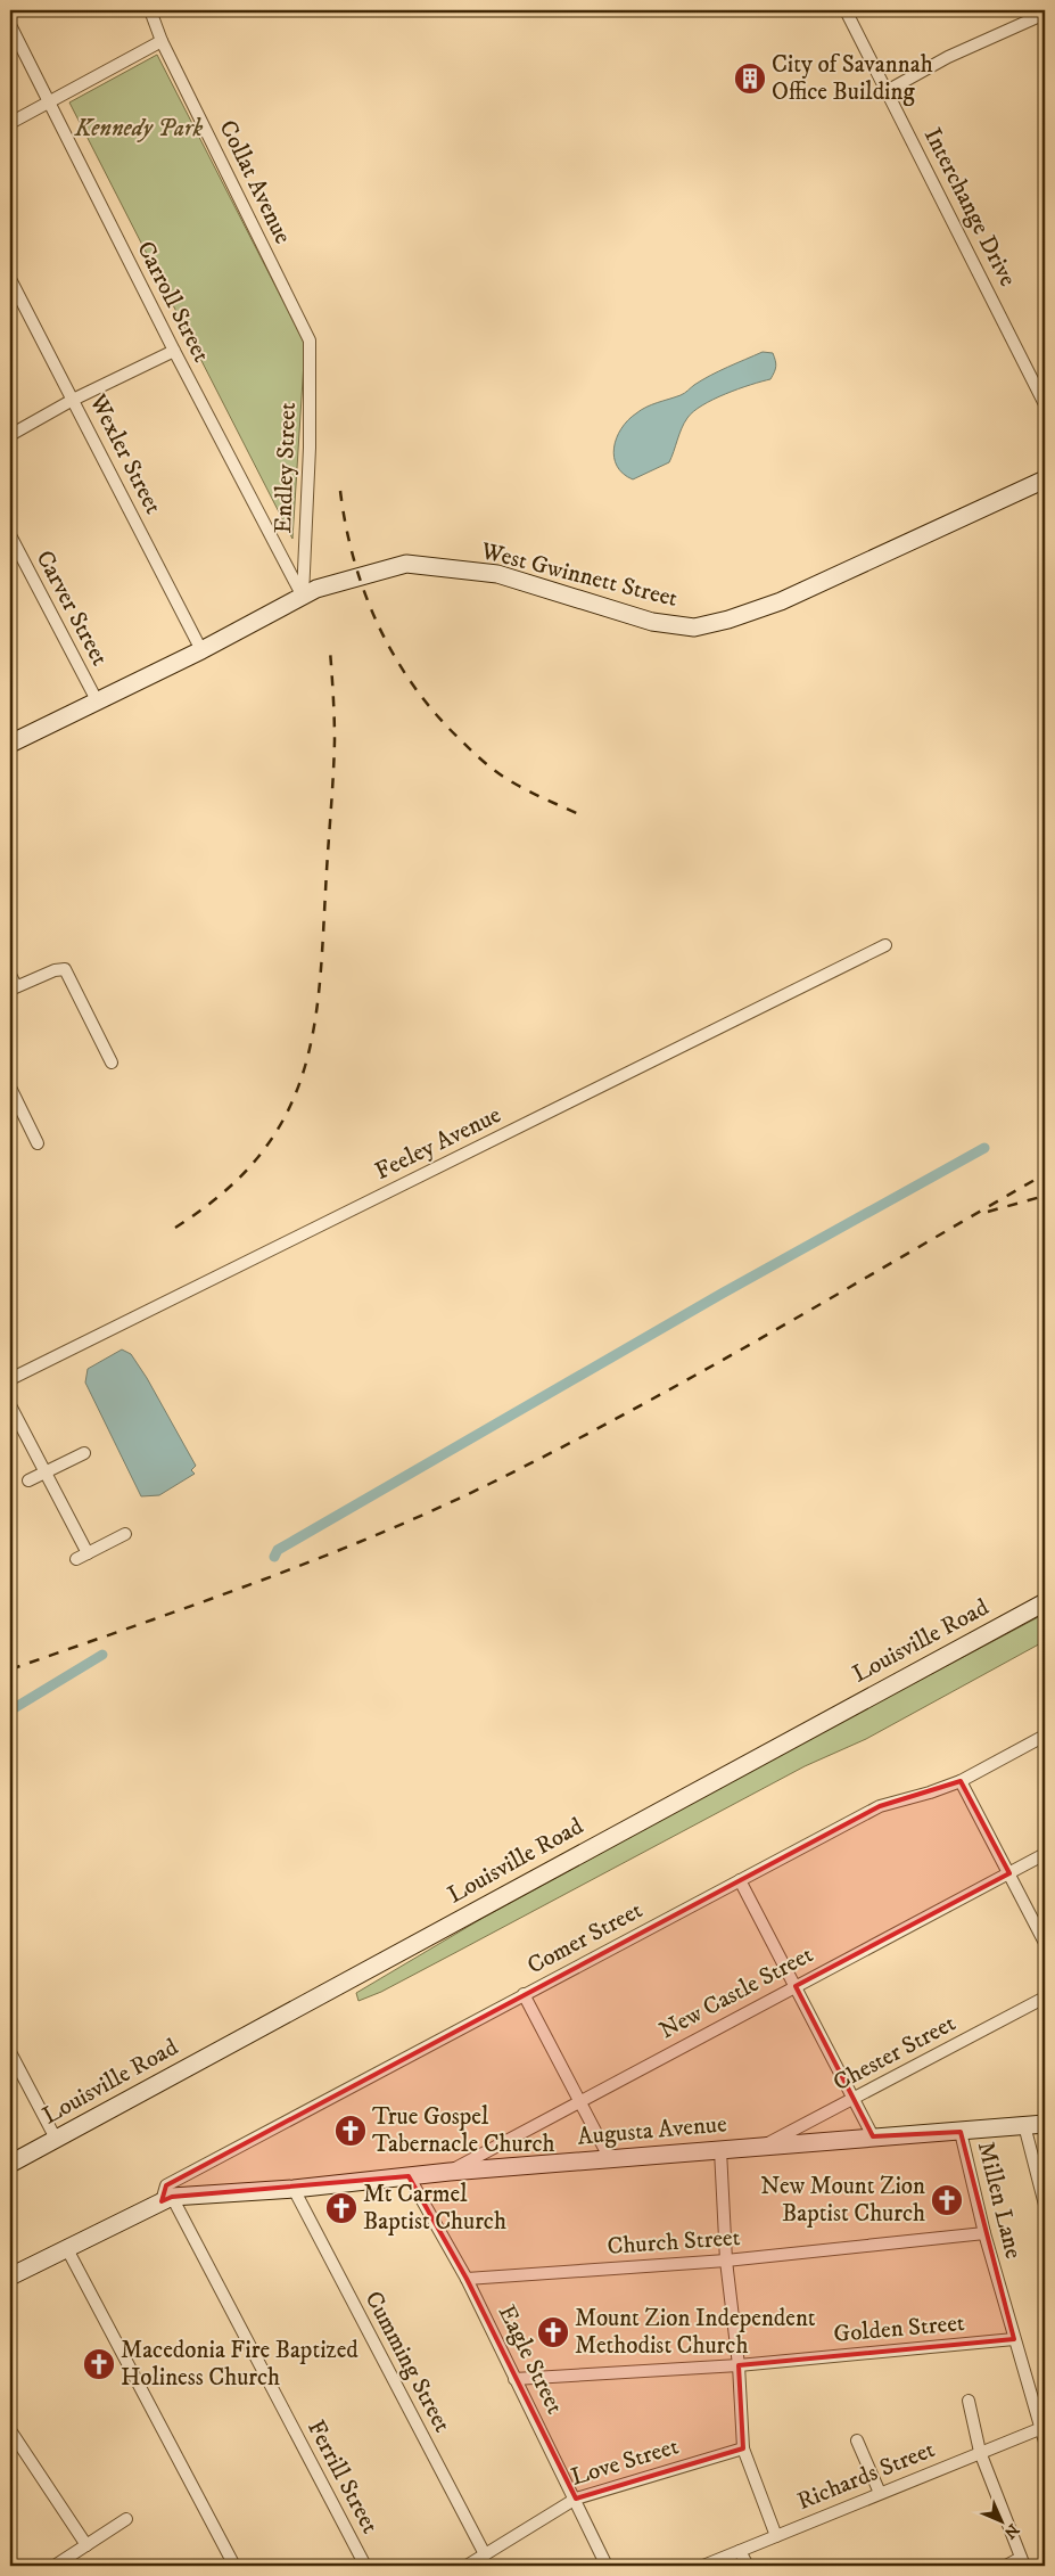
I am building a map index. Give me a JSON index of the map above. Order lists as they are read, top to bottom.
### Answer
{
  "streets": {
    "main road": ["West Gwinnett Street", "Louisville Road", "Augusta Avenue"],
    "street": [
      "Collat Avenue",
      "Interchange Drive",
      "Carroll Street",
      "Wexler Street",
      "Endley Street",
      "Carver Street",
      "Feeley Avenue",
      "Comer Street",
      "New Castle Street",
      "Chester Street",
      "Millen Lane",
      "Church Street",
      "Golden Street",
      "Eagle Street",
      "Cumming Street",
      "Love Street",
      "Richards Street",
      "Ferrill Street"
    ]
  },
  "crossings": [
    ["Collat Avenue", "Endley Street"],
    ["Carroll Street", "Endley Street"],
    ["Carroll Street", "West Gwinnett Street"],
    ["Wexler Street", "West Gwinnett Street"],
    ["Endley Street", "West Gwinnett Street"],
    ["West Gwinnett Street", "Carver Street"],
    ["Comer Street", "Augusta Avenue"],
    ["Comer Street", "Ferrill Street"],
    ["New Castle Street", "Augusta Avenue"],
    ["Chester Street", "Augusta Avenue"],
    ["Augusta Avenue", "Millen Lane"],
    ["Augusta Avenue", "Eagle Street"],
    ["Augusta Avenue", "Cumming Street"],
    ["Augusta Avenue", "Ferrill Street"],
    ["Millen Lane", "Church Street"],
    ["Millen Lane", "Golden Street"],
    ["Millen Lane", "Richards Street"],
    ["Church Street", "Eagle Street"],
    ["Golden Street", "Eagle Street"],
    ["Eagle Street", "Love Street"],
    ["Cumming Street", "Love Street"]
  ],
  "parks": ["Kennedy Park"],
  "places": {
    "building": ["City of Savannah Office Building"],
    "church": [
      "True Gospel Tabernacle Church",
      "New Mount Zion Baptist Church",
      "Mt Carmel Baptist Church",
      "Mount Zion Independent Methodist Church",
      "Macedonia Fire Baptized Holiness Church"
    ]
  },
  "north": "bottom right"
}
